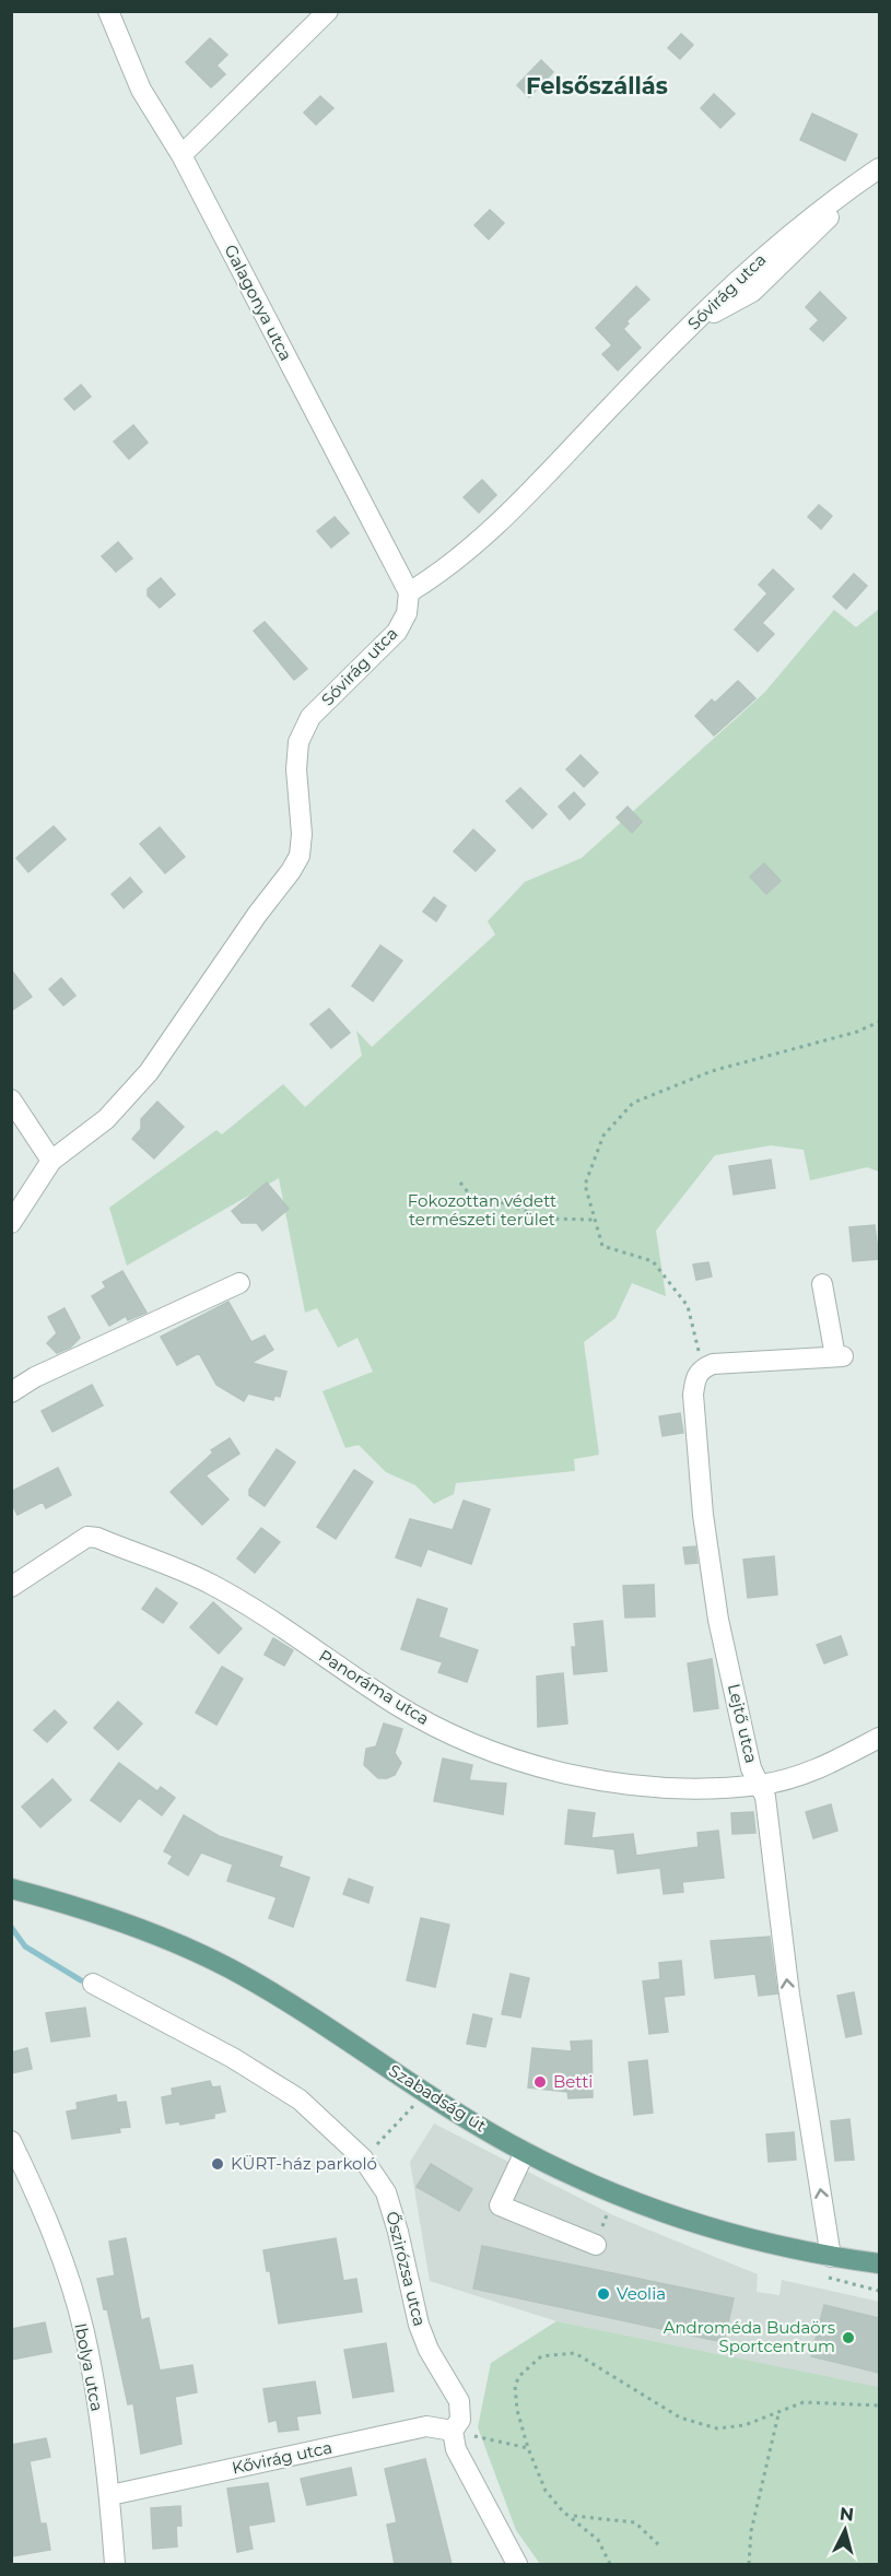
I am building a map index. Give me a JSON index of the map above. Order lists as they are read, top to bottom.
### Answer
{
  "streets": {
    "main road": ["Szabadság út"],
    "street": [
      "Sóvirág utca",
      "Galagonya utca",
      "Panoráma utca",
      "Lejtő utca",
      "Őszirózsa utca",
      "Ibolya utca",
      "Kővirág utca"
    ]
  },
  "crossings": [
    ["Sóvirág utca", "Galagonya utca"],
    ["Panoráma utca", "Lejtő utca"],
    ["Lejtő utca", "Szabadság út"],
    ["Őszirózsa utca", "Kővirág utca"],
    ["Ibolya utca", "Kővirág utca"]
  ],
  "one_way": ["Lejtő utca"],
  "districts": ["Felsőszállás"],
  "parks": ["Fokozottan védett természeti terület"],
  "places": [
    "Betti",
    "KÜRT-ház parkoló",
    "Veolia",
    "Androméda Budaörs Sportcentrum"
  ],
  "north": "top"
}
